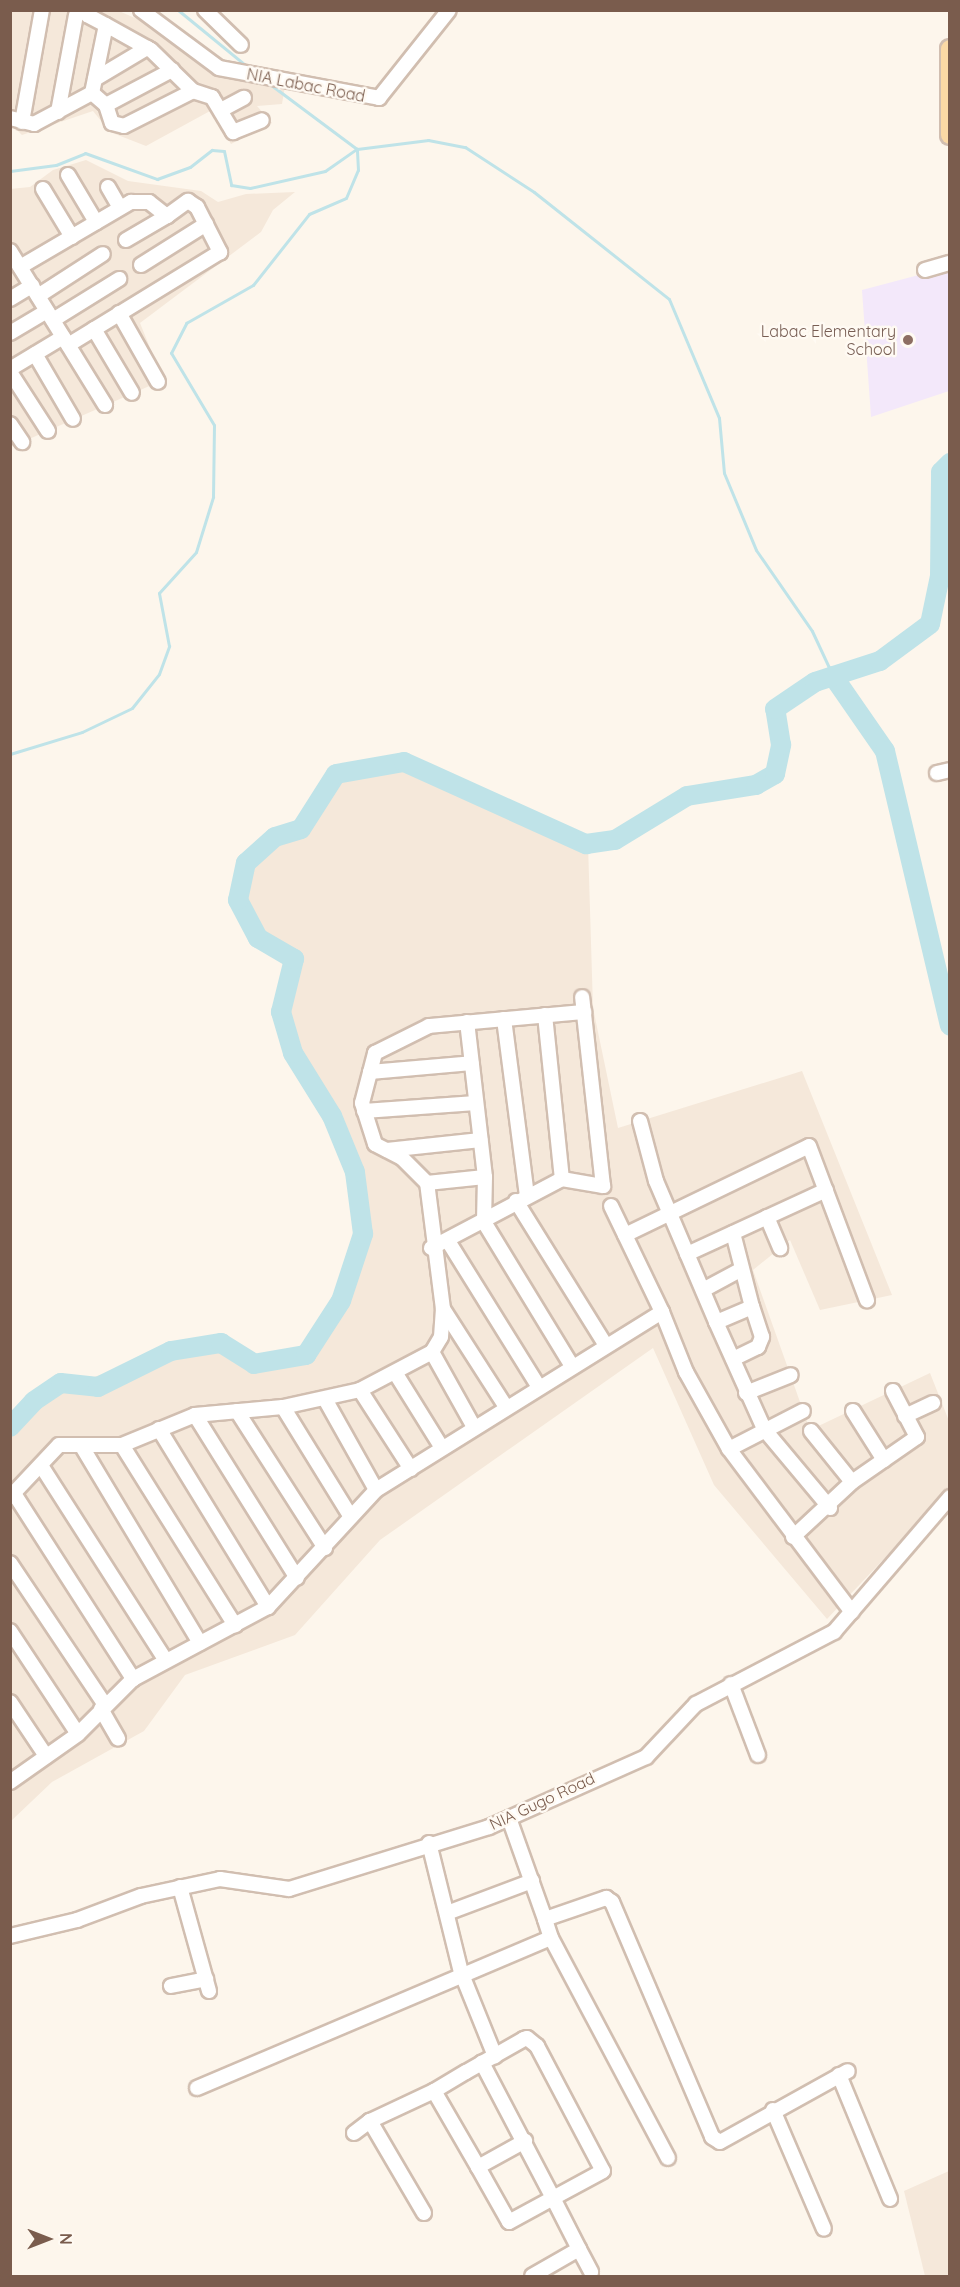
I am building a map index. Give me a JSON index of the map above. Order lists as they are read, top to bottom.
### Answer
{
  "streets": {
    "street": ["NIA Labac Road", "NIA Gugo Road"]
  },
  "places": ["Labac Elementary School"],
  "north": "right"
}
